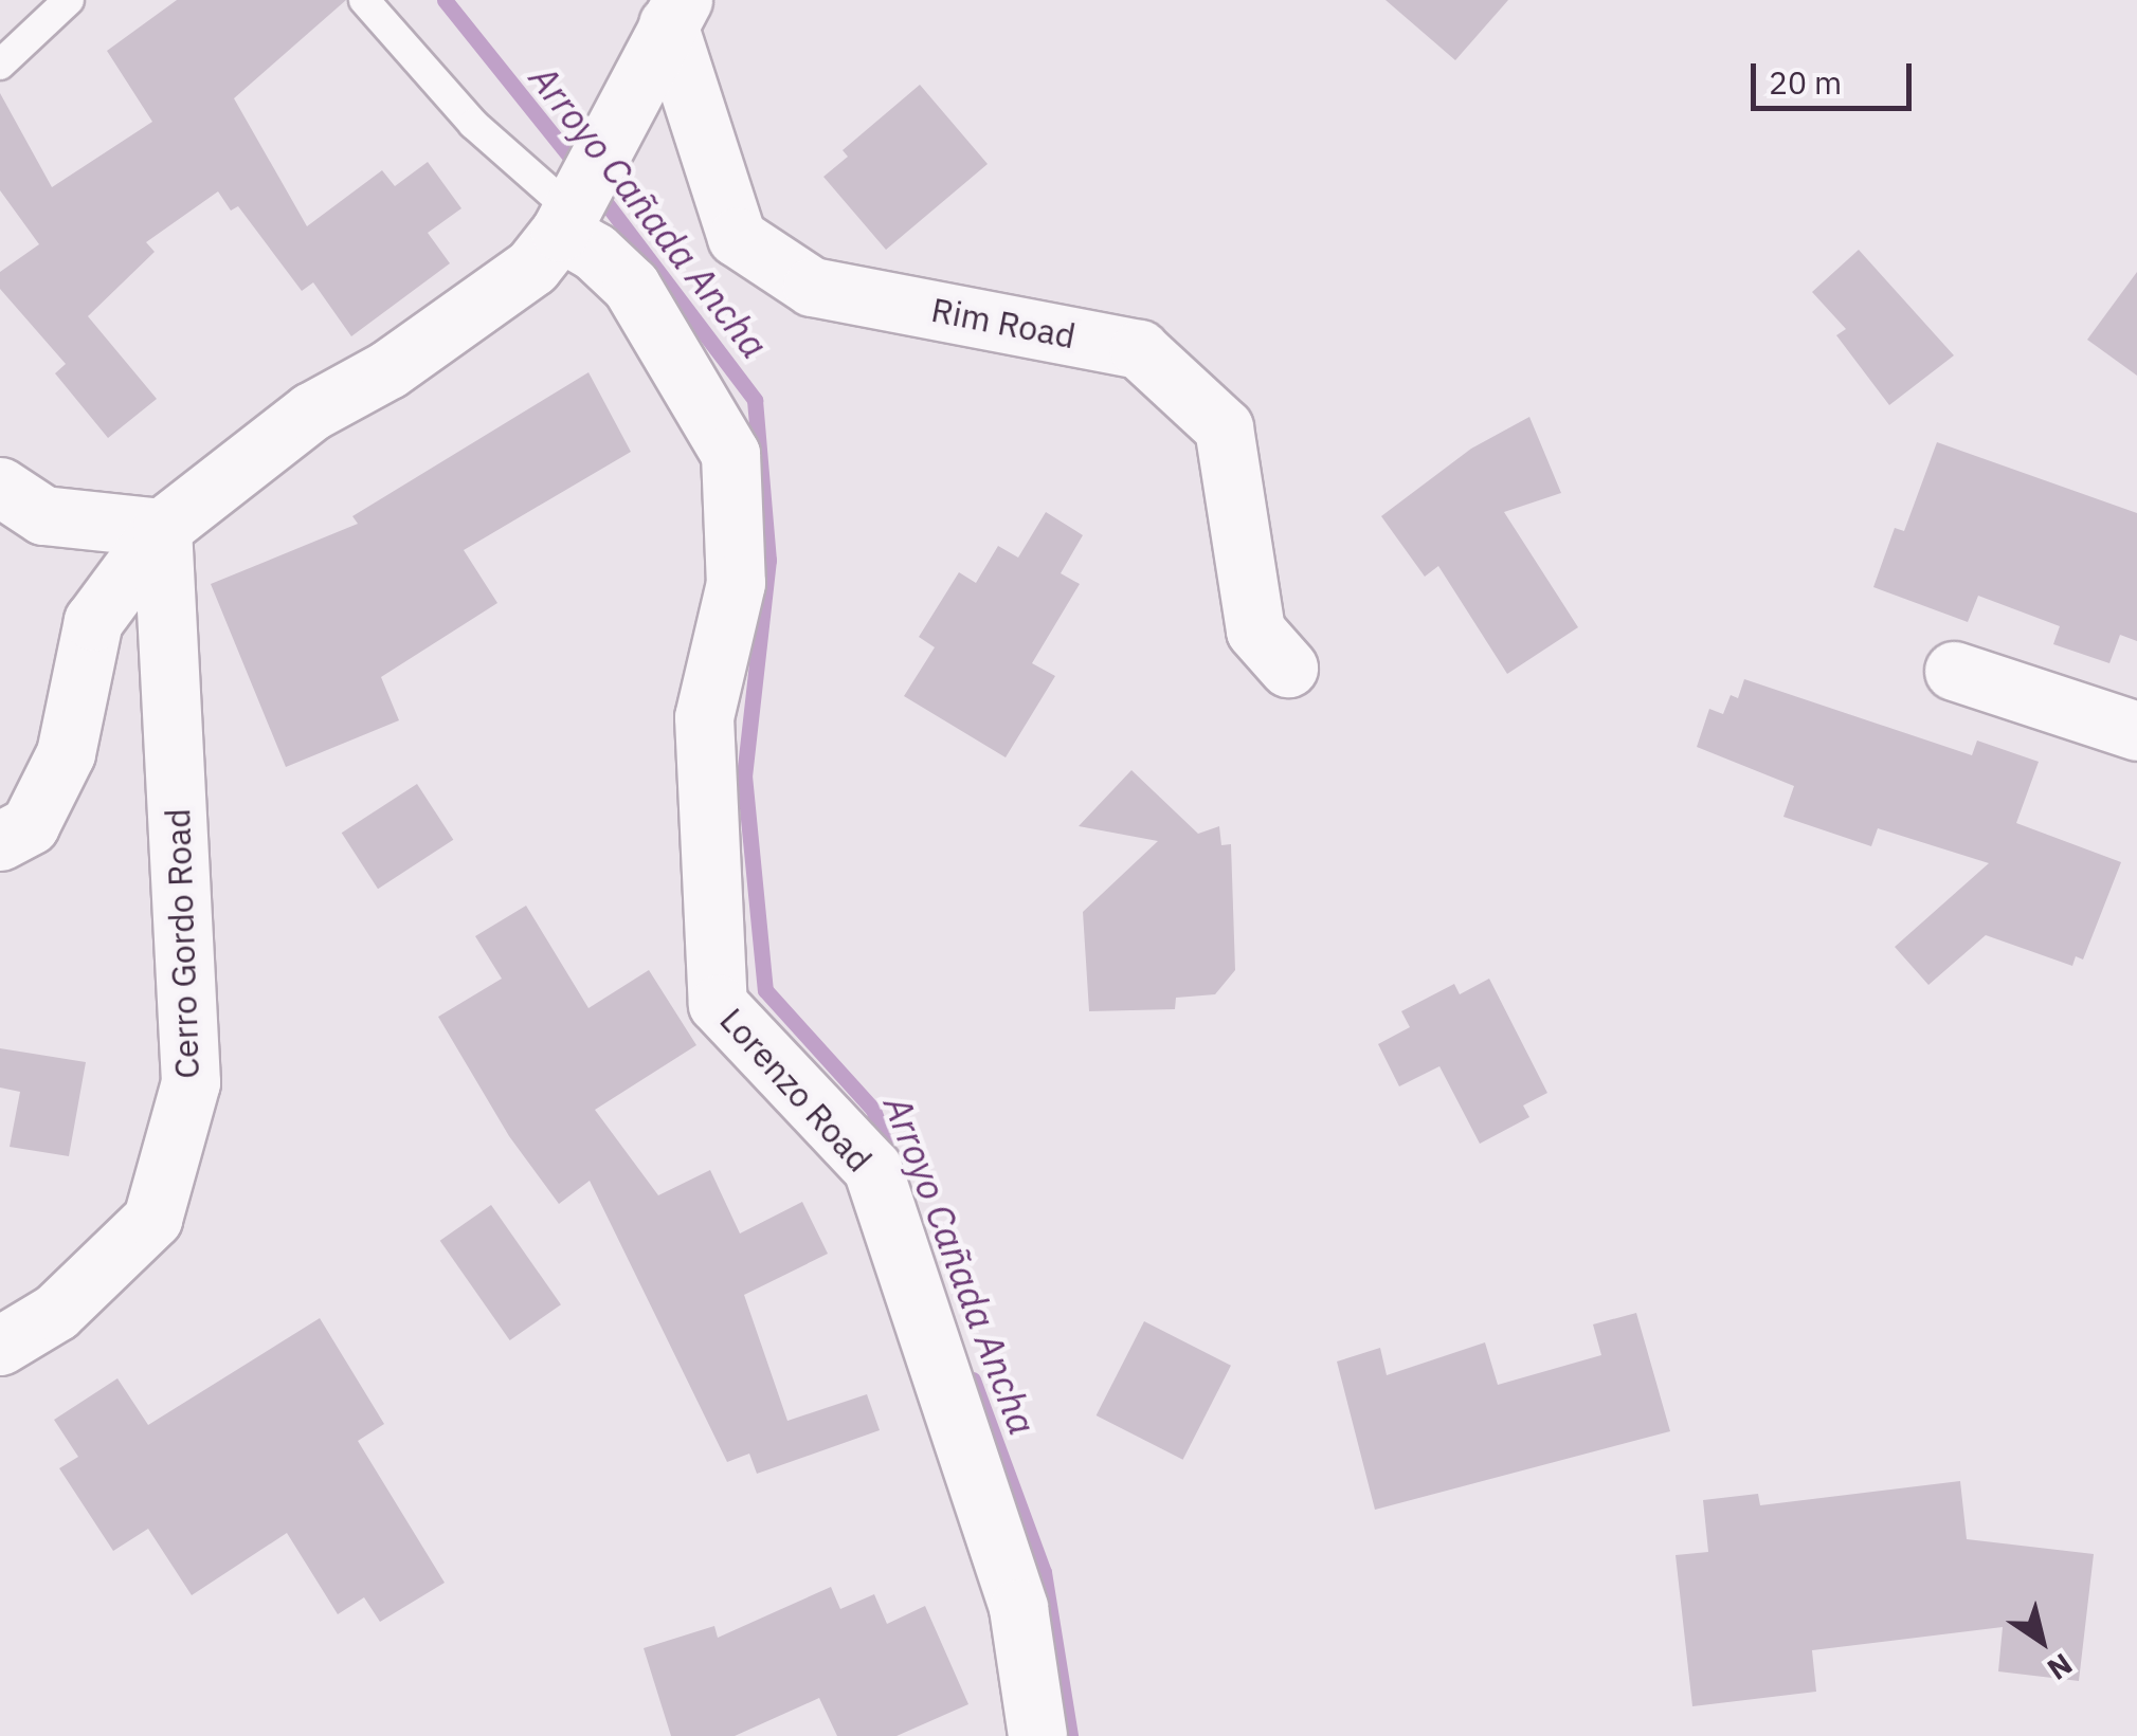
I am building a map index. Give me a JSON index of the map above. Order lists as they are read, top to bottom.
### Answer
{
  "streets": {
    "street": ["Rim Road", "Cerro Gordo Road", "Lorenzo Road"]
  },
  "water": ["Arroyo Cañada Ancha"],
  "scale_bar": "20 m",
  "north": "bottom right"
}
